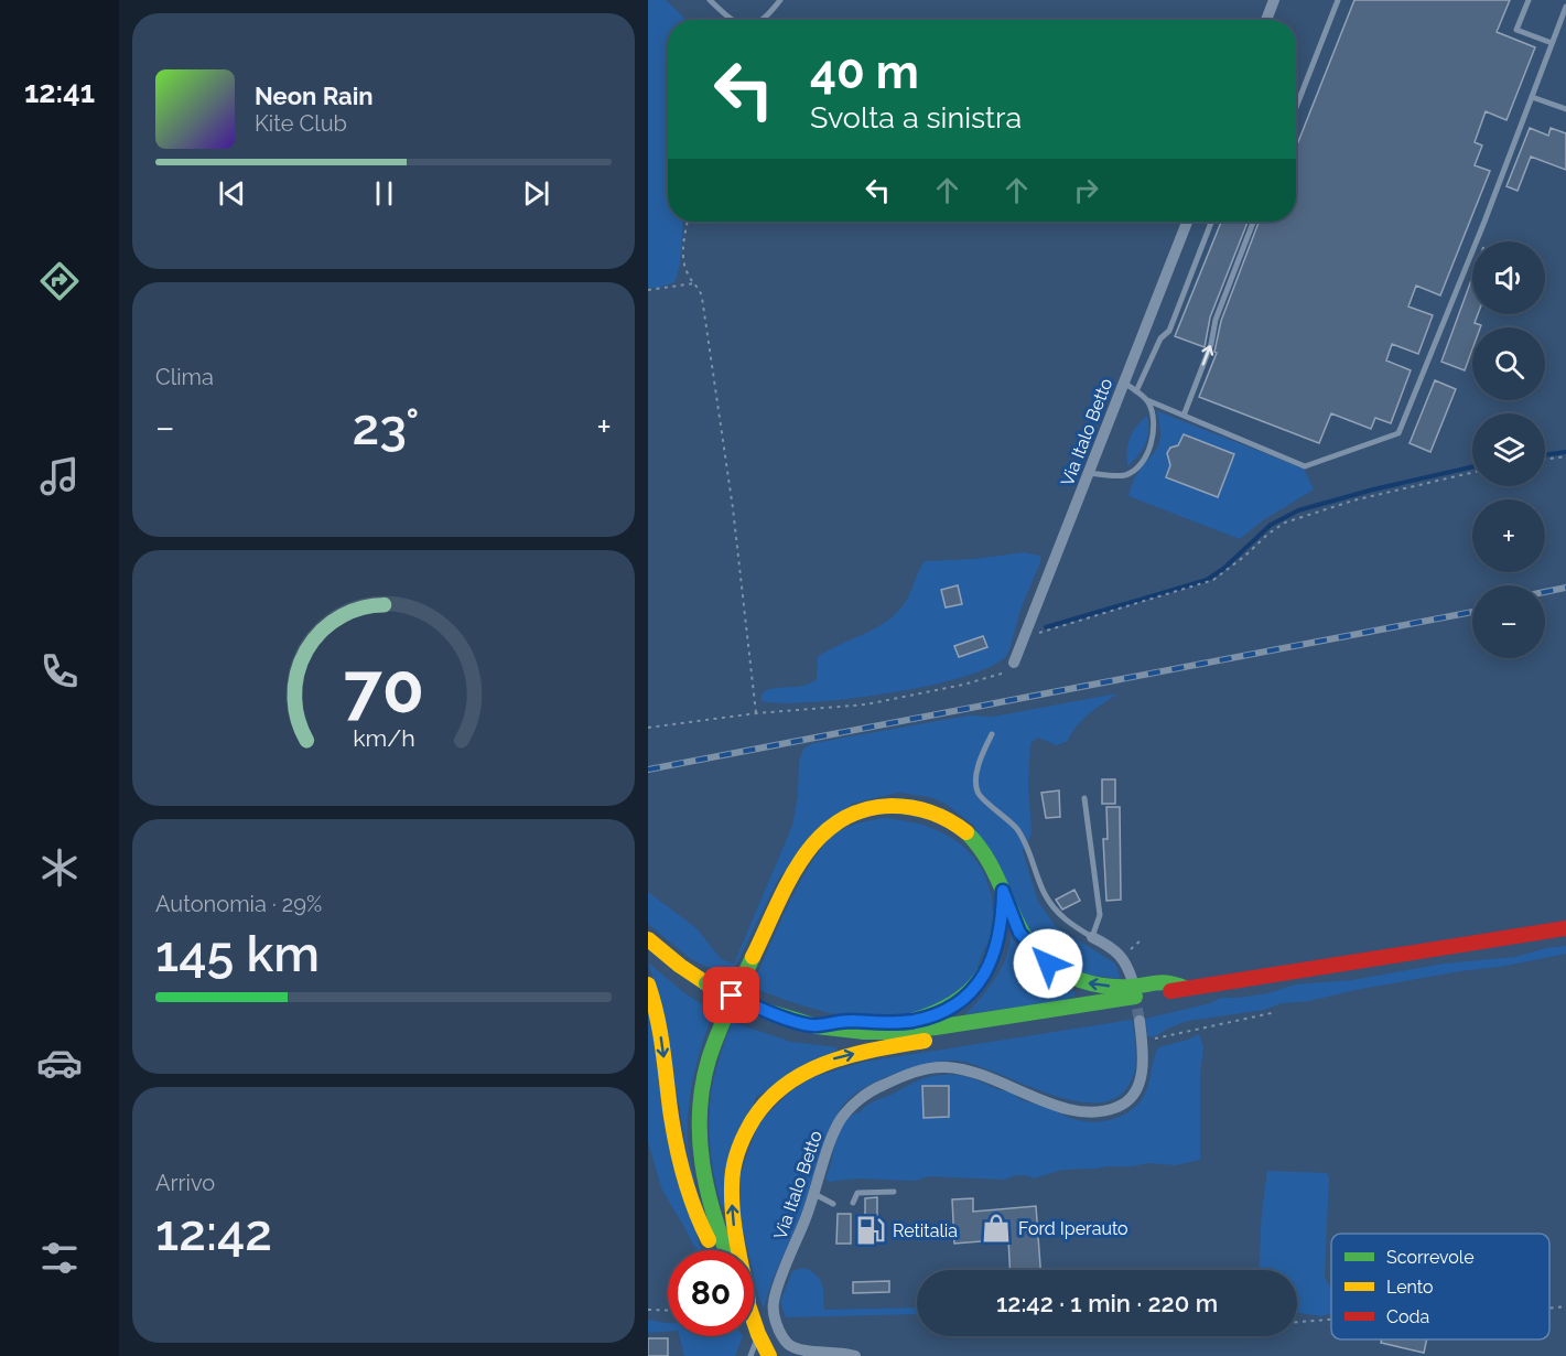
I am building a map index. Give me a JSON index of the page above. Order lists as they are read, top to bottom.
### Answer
{
  "streets": {
    "street": ["Via Italo Betto"]
  },
  "places": {
    "shop": ["Ford Iperauto"],
    "fuel station": ["Retitalia"]
  },
  "legend": ["Scorrevole", "Lento", "Coda"],
  "page": {
    "tabs": "12:41",
    "turn": ["40 m", "Svolta a sinistra"],
    "song": ["Neon Rain", "Kite Club"],
    "map_buttons": ["+", "−"],
    "tile": [
      "Clima",
      ["Autonomia · 29%", "145 km"],
      ["Arrivo", "12:42"]
    ],
    "heat": ["−", "23°", "+"],
    "limit": "80",
    "trip": "12:42 · 1 min · 220 m",
    "gauge": ["70", "km/h"]
  }
}
